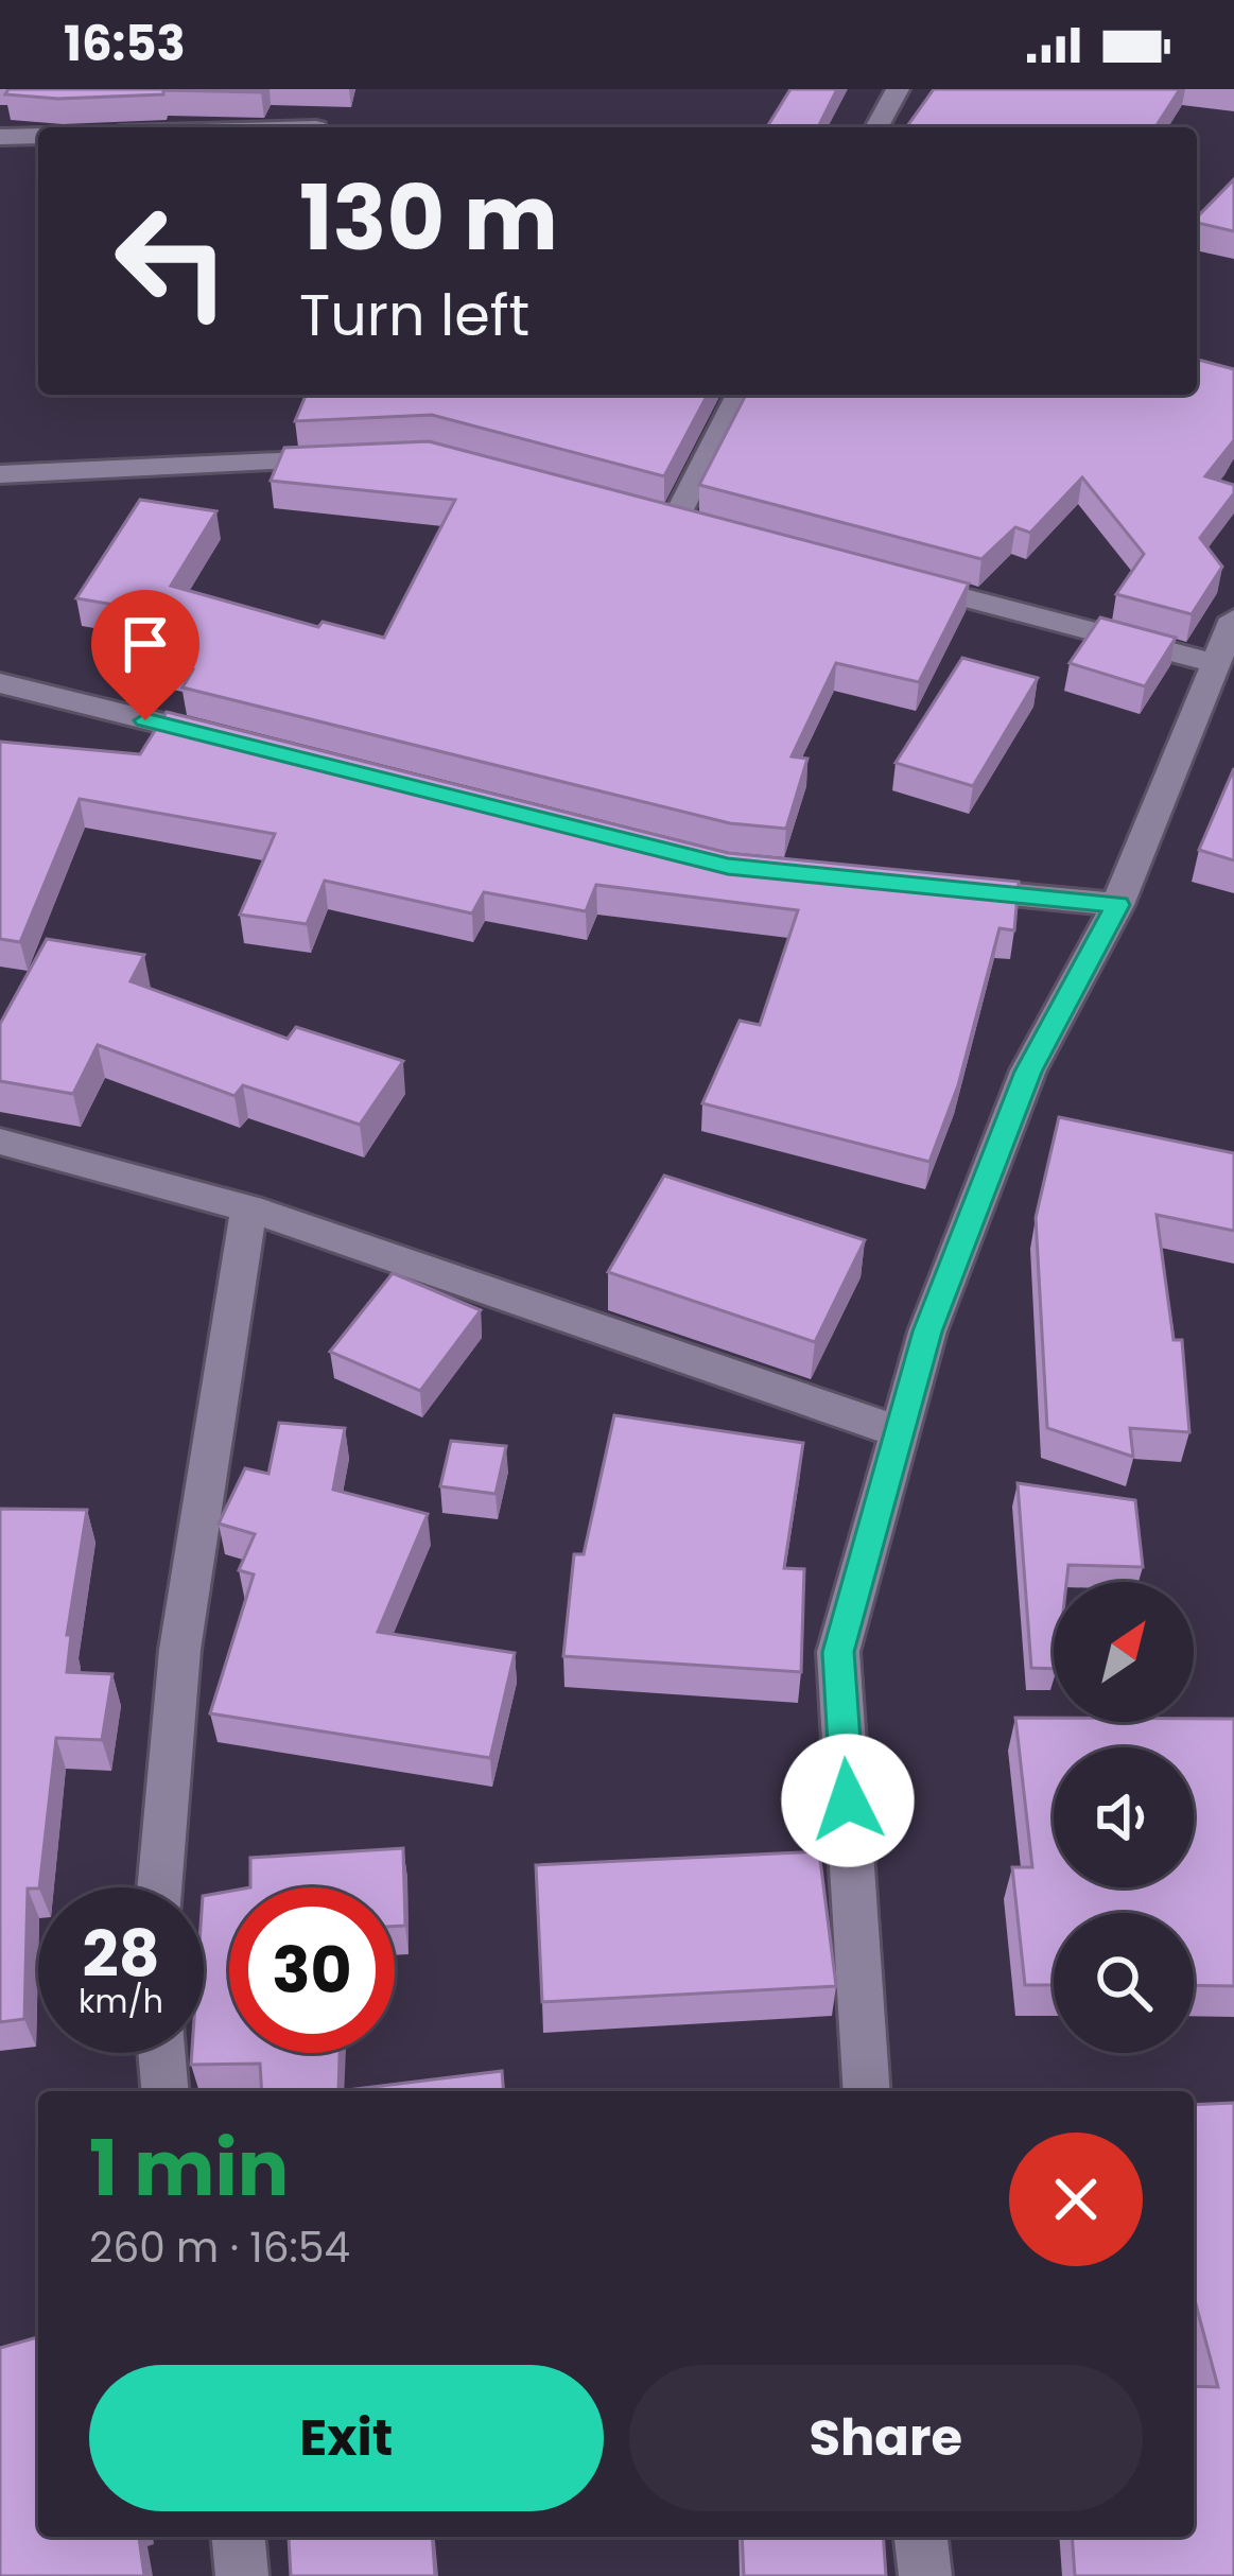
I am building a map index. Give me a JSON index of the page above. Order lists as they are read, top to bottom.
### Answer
{
  "north": "top right",
  "page": {
    "status": "16:53",
    "turn": ["130 m", "Turn left"],
    "speed": "28 km/h",
    "limit": "30",
    "heading": ["1 min", "260 m · 16:54"],
    "buttons": ["Exit", "Share"]
  }
}
